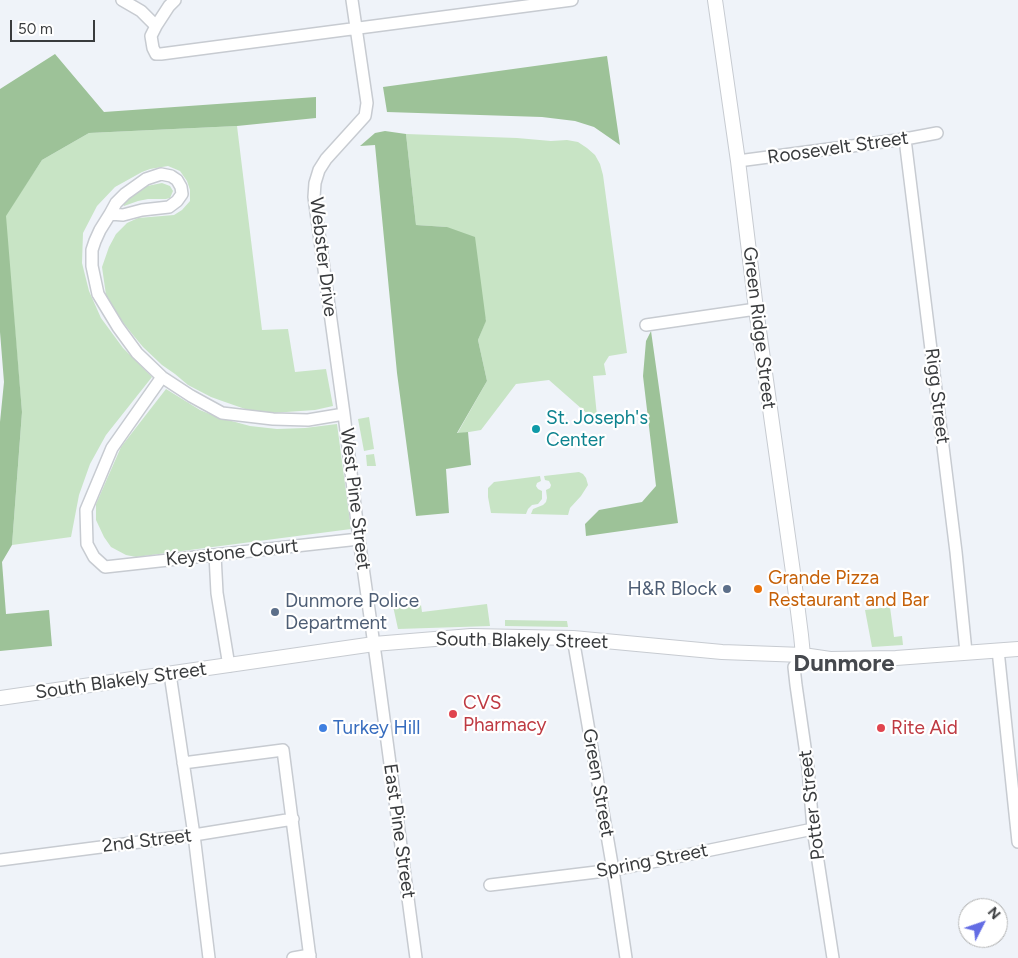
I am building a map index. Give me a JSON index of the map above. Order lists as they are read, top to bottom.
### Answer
{
  "streets": {
    "main road": ["Green Ridge Street", "South Blakely Street"],
    "street": [
      "Roosevelt Street",
      "Webster Drive",
      "Rigg Street",
      "West Pine Street",
      "Keystone Court",
      "Green Street",
      "Potter Street",
      "East Pine Street",
      "2nd Street",
      "Spring Street"
    ]
  },
  "crossings": [
    ["Roosevelt Street", "Green Ridge Street"],
    ["Roosevelt Street", "Rigg Street"],
    ["Webster Drive", "West Pine Street"],
    ["Green Ridge Street", "South Blakely Street"],
    ["Green Ridge Street", "Potter Street"],
    ["Rigg Street", "South Blakely Street"],
    ["West Pine Street", "Keystone Court"],
    ["West Pine Street", "South Blakely Street"],
    ["West Pine Street", "East Pine Street"],
    ["South Blakely Street", "Green Street"],
    ["South Blakely Street", "Potter Street"],
    ["South Blakely Street", "East Pine Street"],
    ["Green Street", "Spring Street"],
    ["Potter Street", "Spring Street"]
  ],
  "districts": ["Dunmore"],
  "places": [
    "St. Joseph's Center",
    "H&R Block",
    "Grande Pizza Restaurant and Bar",
    "Dunmore Police Department",
    "CVS Pharmacy",
    "Turkey Hill",
    "Rite Aid"
  ],
  "scale_bar": "50 m",
  "north": "top right"
}
